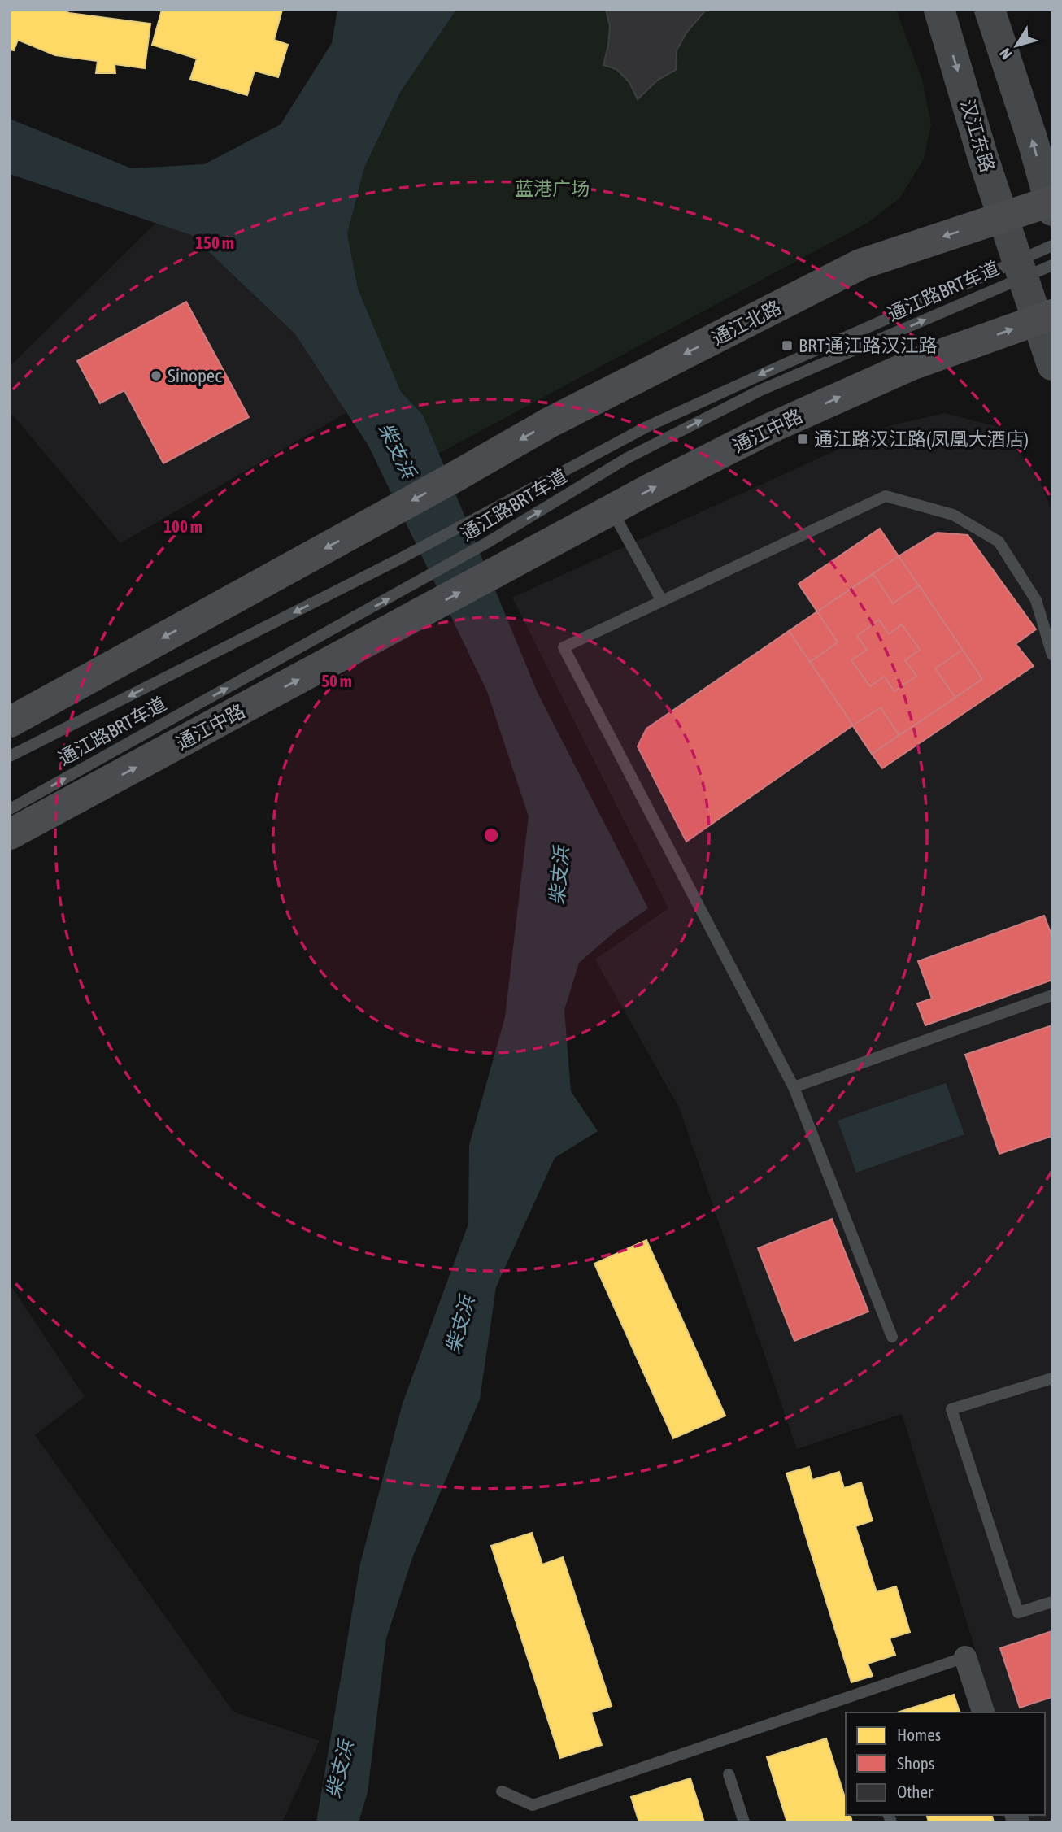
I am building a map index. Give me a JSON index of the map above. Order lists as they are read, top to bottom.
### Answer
{
  "streets": {
    "main road": ["汉江东路", "通江北路", "通江中路"],
    "lane": ["通江路BRT车道"]
  },
  "crossings": [
    ["汉江东路", "通江路BRT车道"],
    ["汉江东路", "通江北路"],
    ["汉江东路", "通江中路"]
  ],
  "one_way": ["通江北路", "通江中路"],
  "water": ["柴支浜"],
  "parks": ["蓝港广场"],
  "places": {
    "transit": ["BRT通江路汉江路", "通江路汉江路(凤凰大酒店)"],
    "other": ["Sinopec"]
  },
  "legend": ["Homes", "Shops", "Other"],
  "north": "bottom left",
  "rings": ["150 m", "100 m", "50 m"]
}
